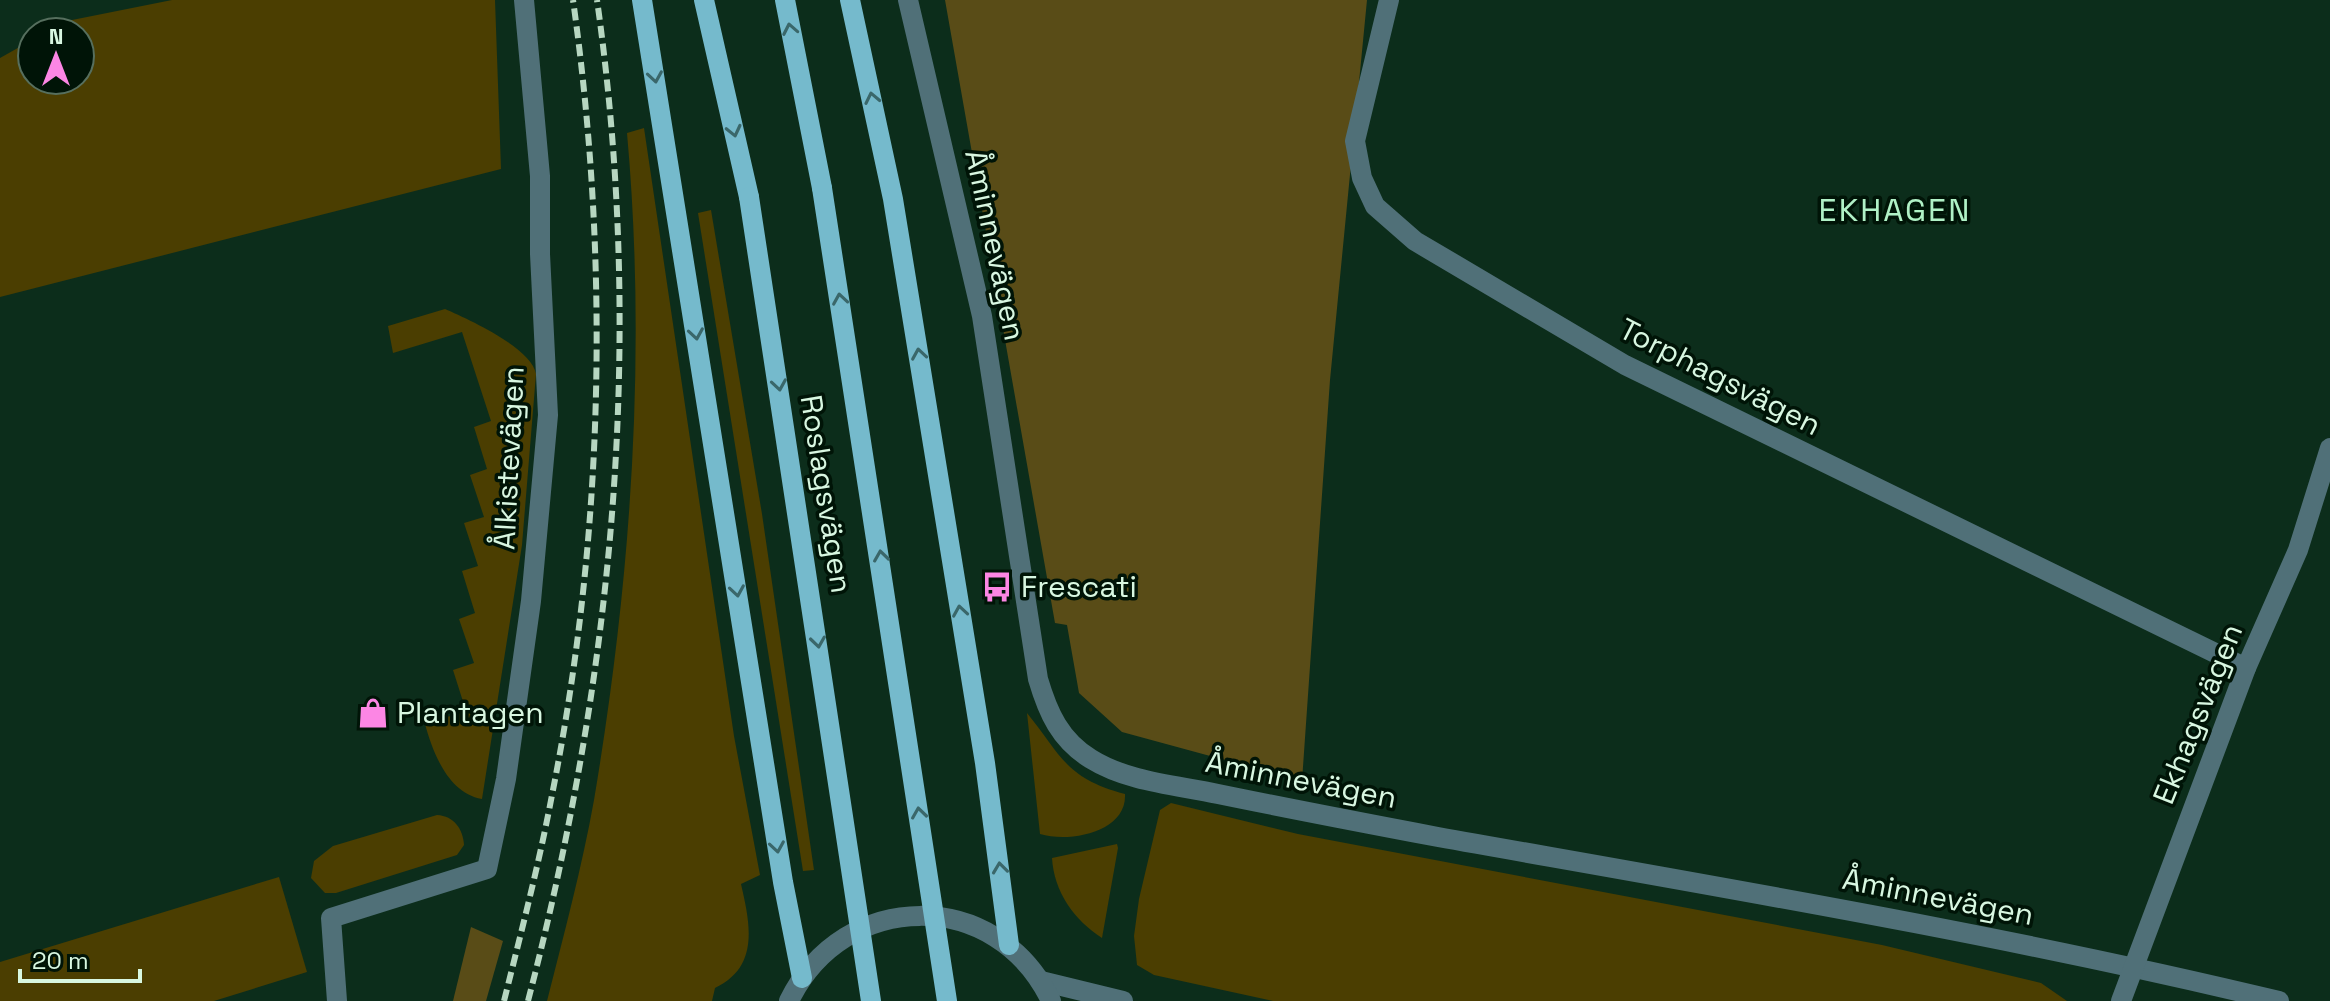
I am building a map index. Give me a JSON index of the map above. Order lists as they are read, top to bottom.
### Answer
{
  "streets": {
    "main road": ["Roslagsvägen"],
    "street": [
      "Åminnevägen",
      "Torphagsvägen",
      "Ålkistevägen",
      "Ekhagsvägen"
    ]
  },
  "crossings": [
    ["Åminnevägen", "Ekhagsvägen"],
    ["Torphagsvägen", "Ekhagsvägen"]
  ],
  "districts": ["EKHAGEN"],
  "places": {
    "bus stop": ["Frescati"],
    "shop": ["Plantagen"]
  },
  "scale_bar": "20 m",
  "north": "top"
}
